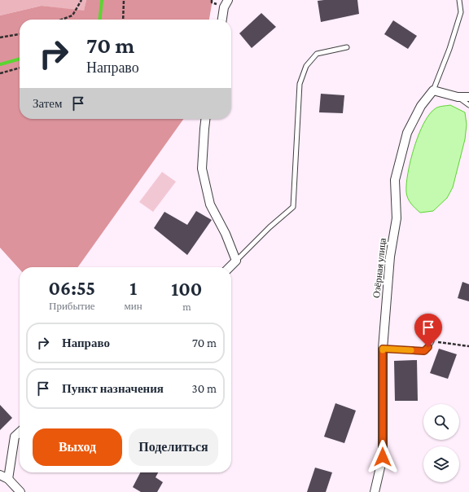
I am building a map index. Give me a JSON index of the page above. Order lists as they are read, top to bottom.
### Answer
{
  "streets": {
    "street": ["Озёрная улица"]
  },
  "page": {
    "turn": ["70 m", "Направо"],
    "then": "Затем",
    "eta": [
      "06:55",
      "Прибытие",
      "1",
      "мин",
      "100",
      "m"
    ],
    "list": [
      {
        "name": "Направо",
        "value": "70 m"
      },
      {
        "name": "Пункт назначения",
        "value": "30 m"
      }
    ],
    "buttons": ["Выход", "Поделиться"]
  }
}
